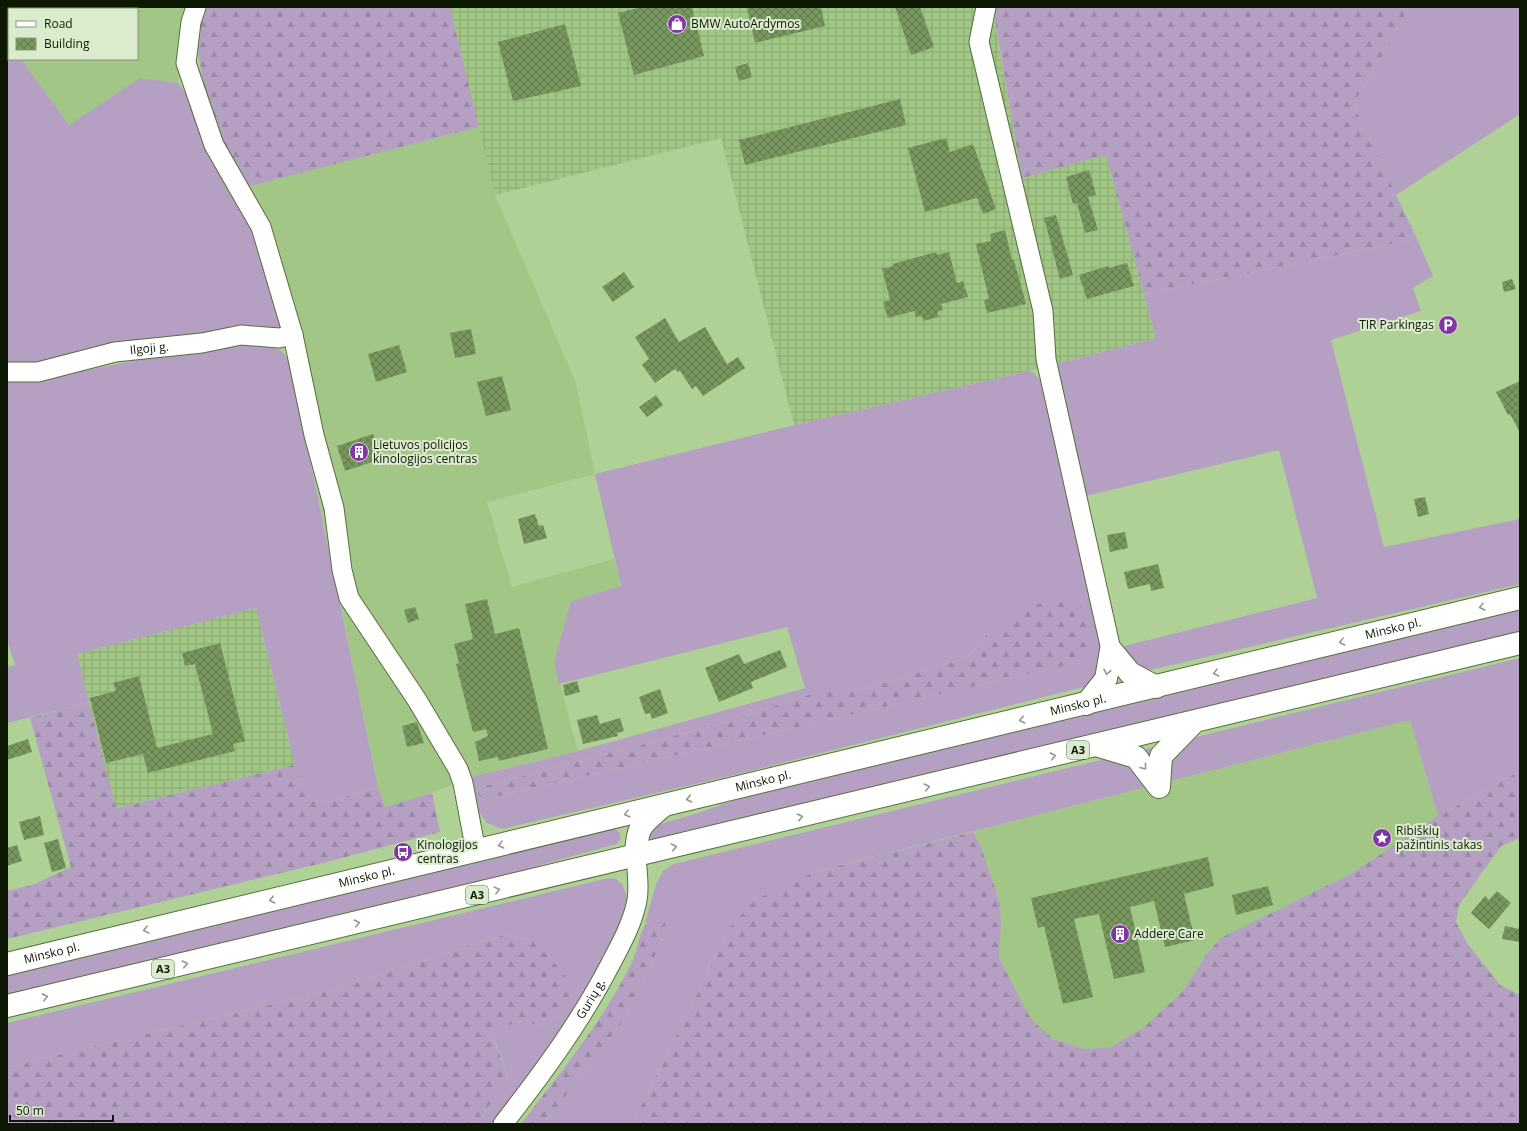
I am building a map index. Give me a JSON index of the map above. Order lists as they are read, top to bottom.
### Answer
{
  "streets": {
    "highway": ["Minsko pl.", "A3"],
    "street": ["Ilgoji g.", "Gurių g."]
  },
  "crossings": [
    ["A3", "Gurių g."]
  ],
  "places": {
    "shop": ["BMW AutoArdymos"],
    "parking": ["TIR Parkingas"],
    "building": ["Lietuvos policijos kinologijos centras", "Addere Care"],
    "place": ["Ribiškių pažintinis takas"],
    "bus stop": ["Kinologijos centras"]
  },
  "legend": ["Road", "Building"],
  "scale_bar": "50 m"
}
